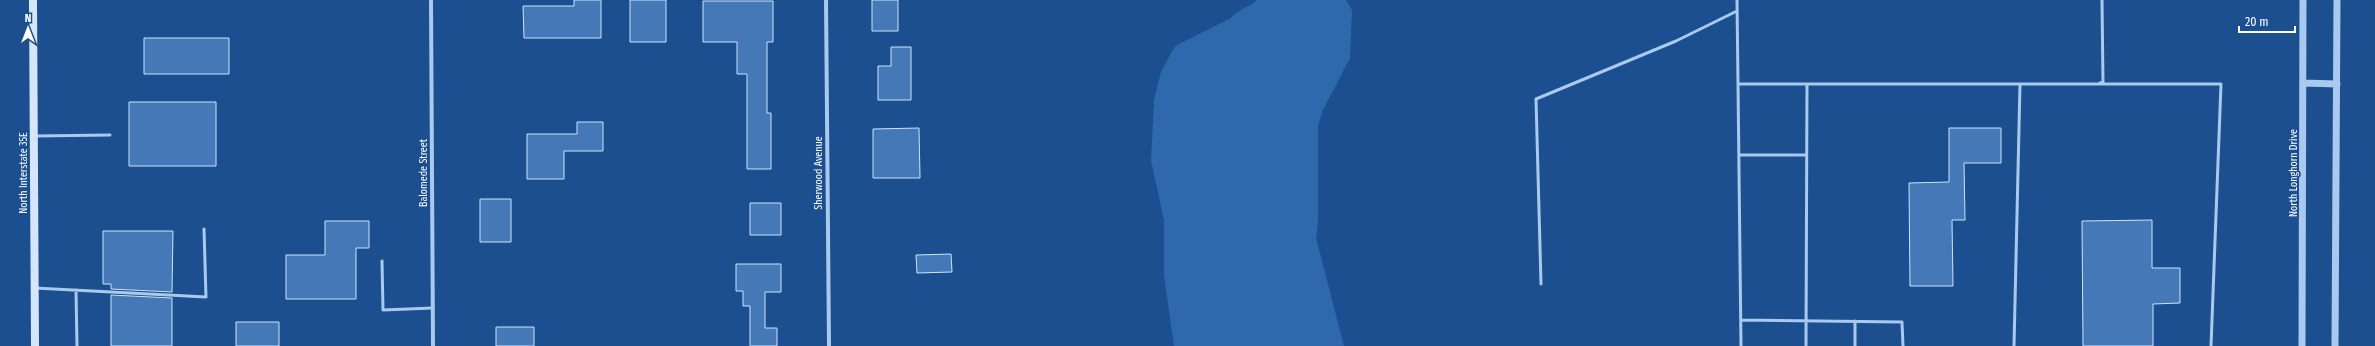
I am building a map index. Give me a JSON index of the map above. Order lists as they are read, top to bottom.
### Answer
{
  "streets": {
    "main road": ["North Interstate 35E"],
    "street": ["Balomede Street", "Sherwood Avenue", "North Longhorn Drive"]
  },
  "scale_bar": "20 m",
  "north": "top"
}
